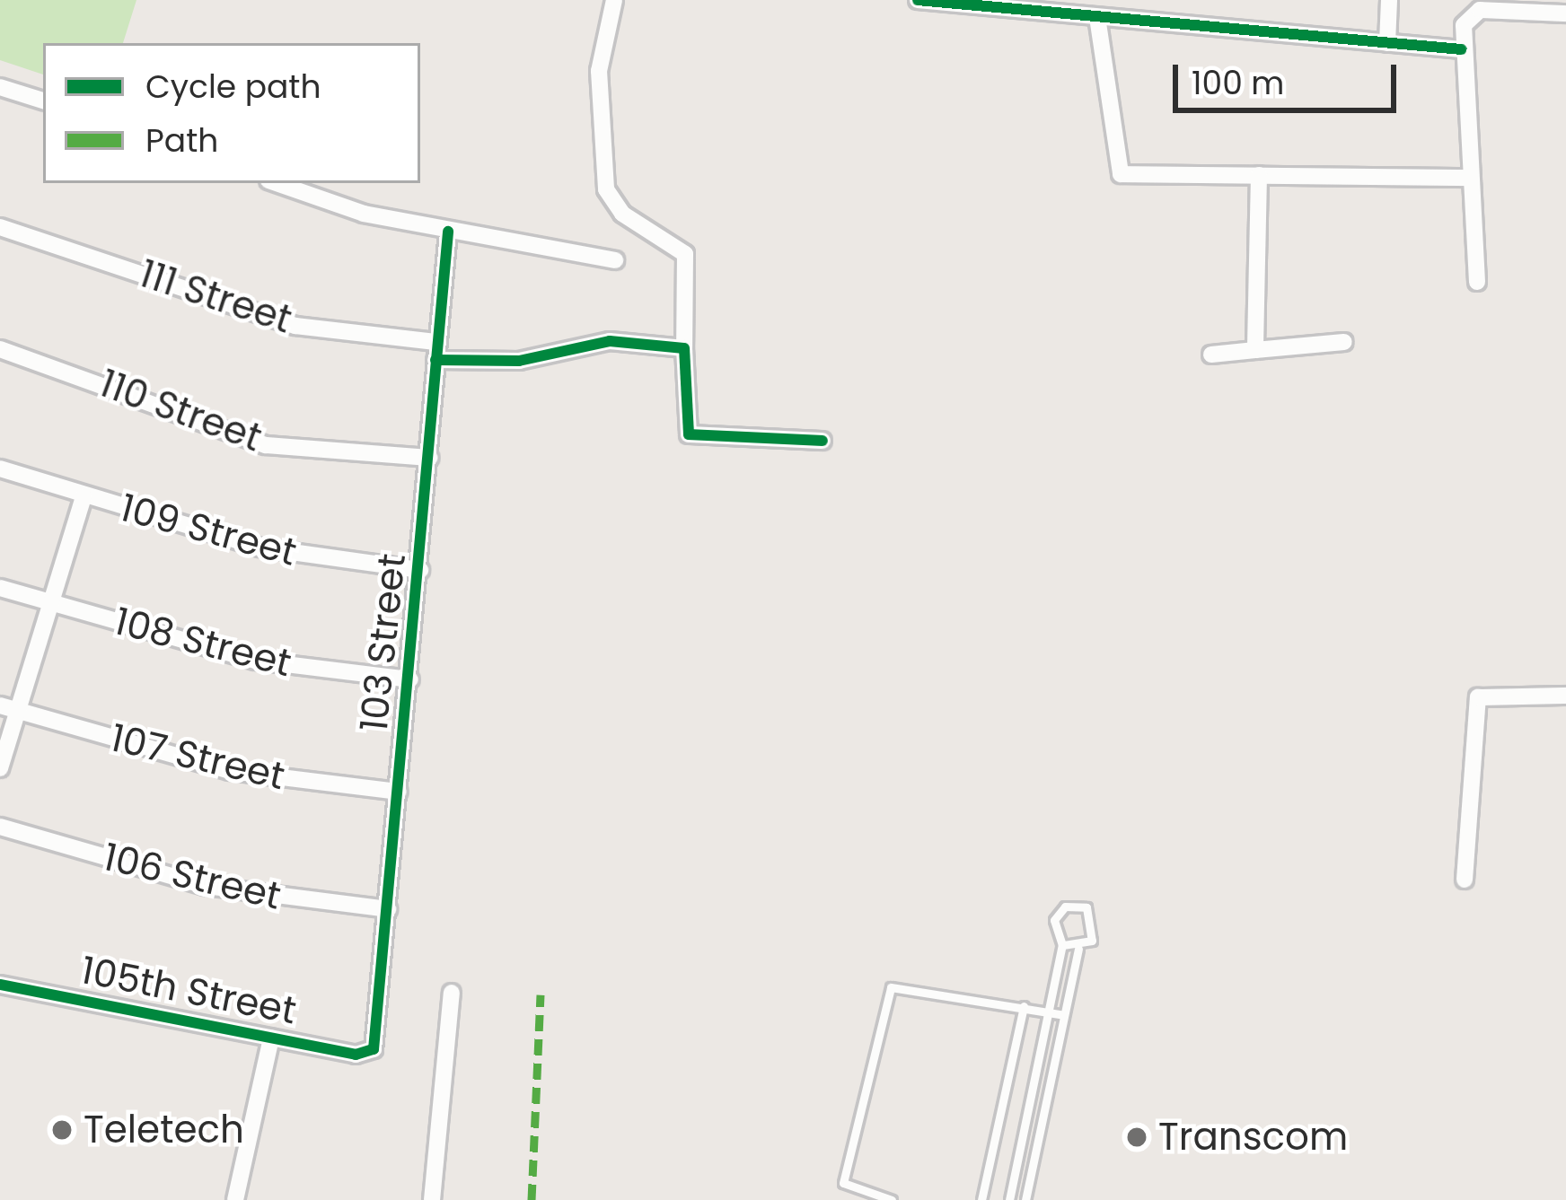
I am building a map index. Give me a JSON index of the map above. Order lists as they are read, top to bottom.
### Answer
{
  "streets": {
    "street": [
      "111 Street",
      "110 Street",
      "109 Street",
      "108 Street",
      "103 Street",
      "107 Street",
      "106 Street",
      "105th Street"
    ]
  },
  "crossings": [
    ["111 Street", "103 Street"],
    ["110 Street", "103 Street"],
    ["109 Street", "103 Street"],
    ["108 Street", "103 Street"],
    ["103 Street", "107 Street"],
    ["103 Street", "106 Street"],
    ["103 Street", "105th Street"]
  ],
  "places": ["Teletech", "Transcom"],
  "legend": ["Cycle path", "Path"],
  "scale_bar": "100 m"
}
